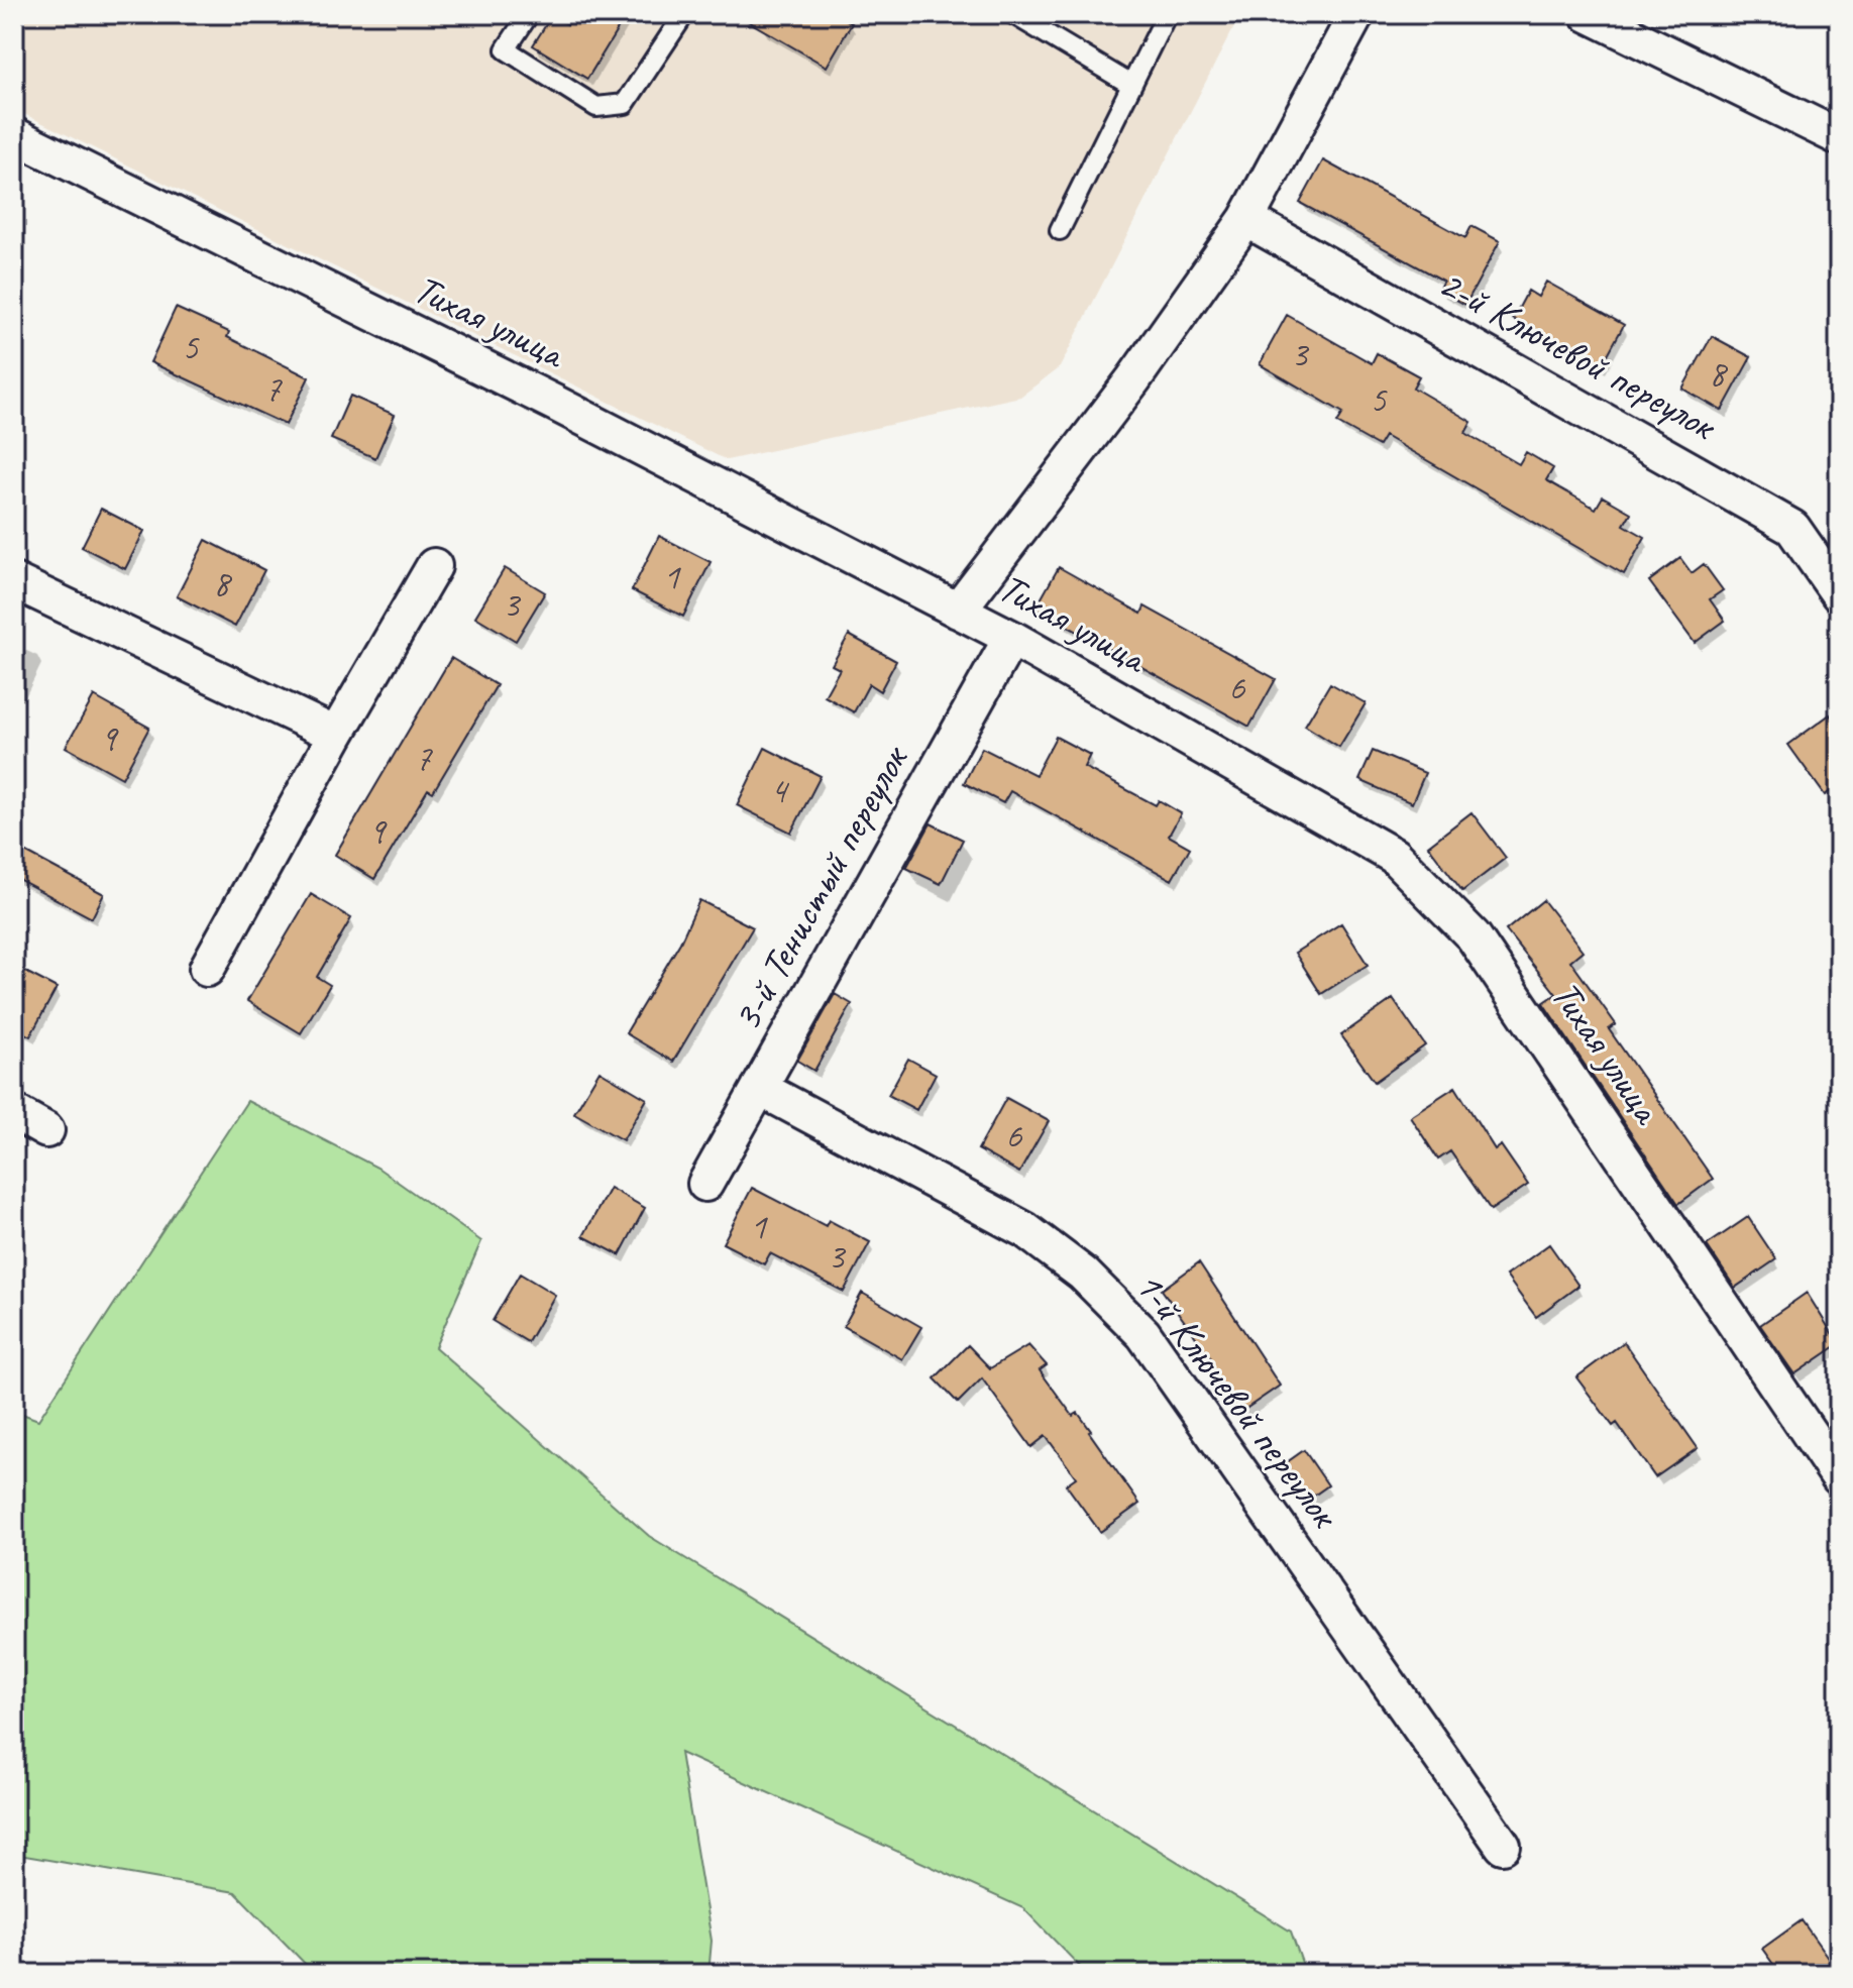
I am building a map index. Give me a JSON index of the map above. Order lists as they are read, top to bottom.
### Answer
{
  "streets": {
    "street": [
      "Тихая улица",
      "2-й Ключевой переулок",
      "3-й Тенистый переулок",
      "1-й Ключевой переулок"
    ]
  },
  "crossings": [
    ["Тихая улица", "3-й Тенистый переулок"],
    ["3-й Тенистый переулок", "1-й Ключевой переулок"]
  ],
  "house_numbers": [
    "5",
    "3",
    "8",
    "7",
    "5",
    "1",
    "8",
    "3",
    "6",
    "9",
    "7",
    "4",
    "9",
    "6",
    "1",
    "3"
  ]
}
